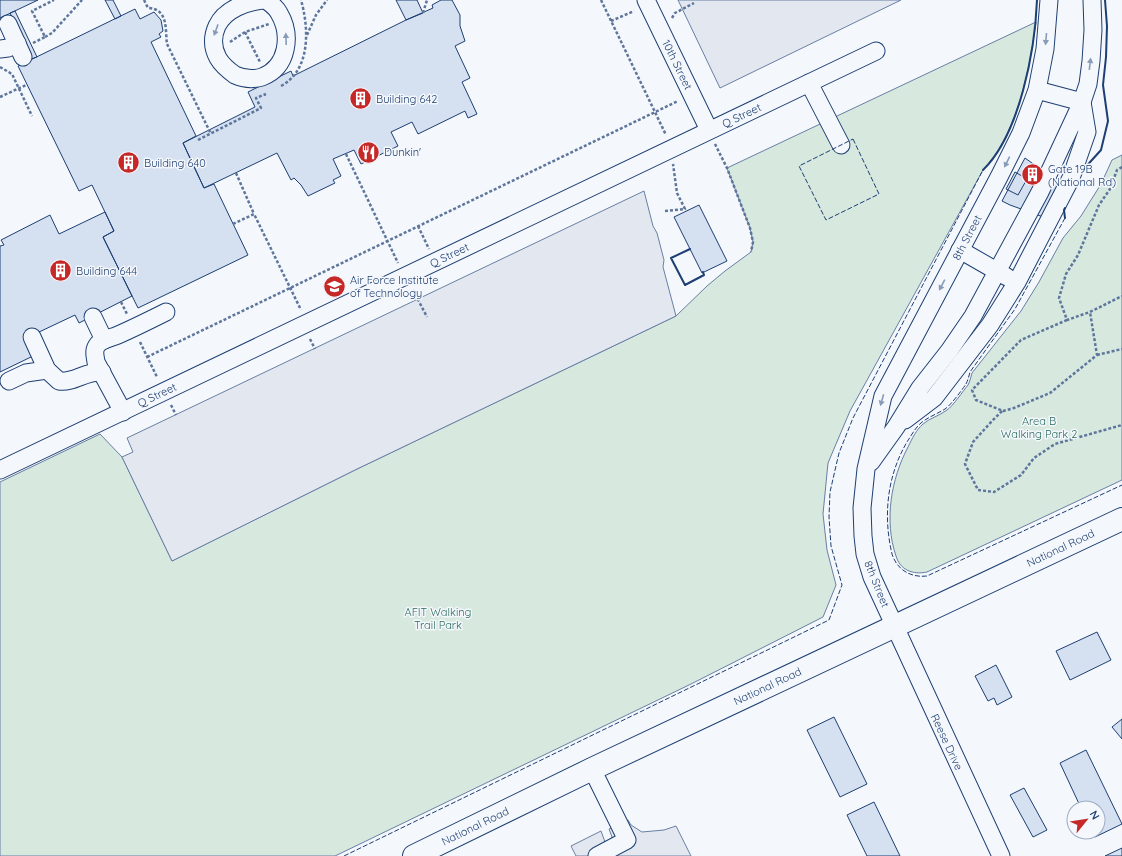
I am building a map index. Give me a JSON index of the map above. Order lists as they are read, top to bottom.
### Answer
{
  "streets": {
    "main road": ["National Road"],
    "street": [
      "10th Street",
      "Q Street",
      "8th Street",
      "Reese Drive"
    ]
  },
  "crossings": [
    ["10th Street", "Q Street"],
    ["8th Street", "National Road"],
    ["8th Street", "Reese Drive"],
    ["National Road", "Reese Drive"]
  ],
  "parks": ["Area B Walking Park 2", "AFIT Walking Trail Park"],
  "places": {
    "building": [
      "Building 642",
      "Building 640",
      "Gate 19B (National Rd)",
      "Building 644"
    ],
    "restaurant": ["Dunkin'"],
    "school or university": ["Air Force Institute of Technology"]
  },
  "north": "top right"
}
